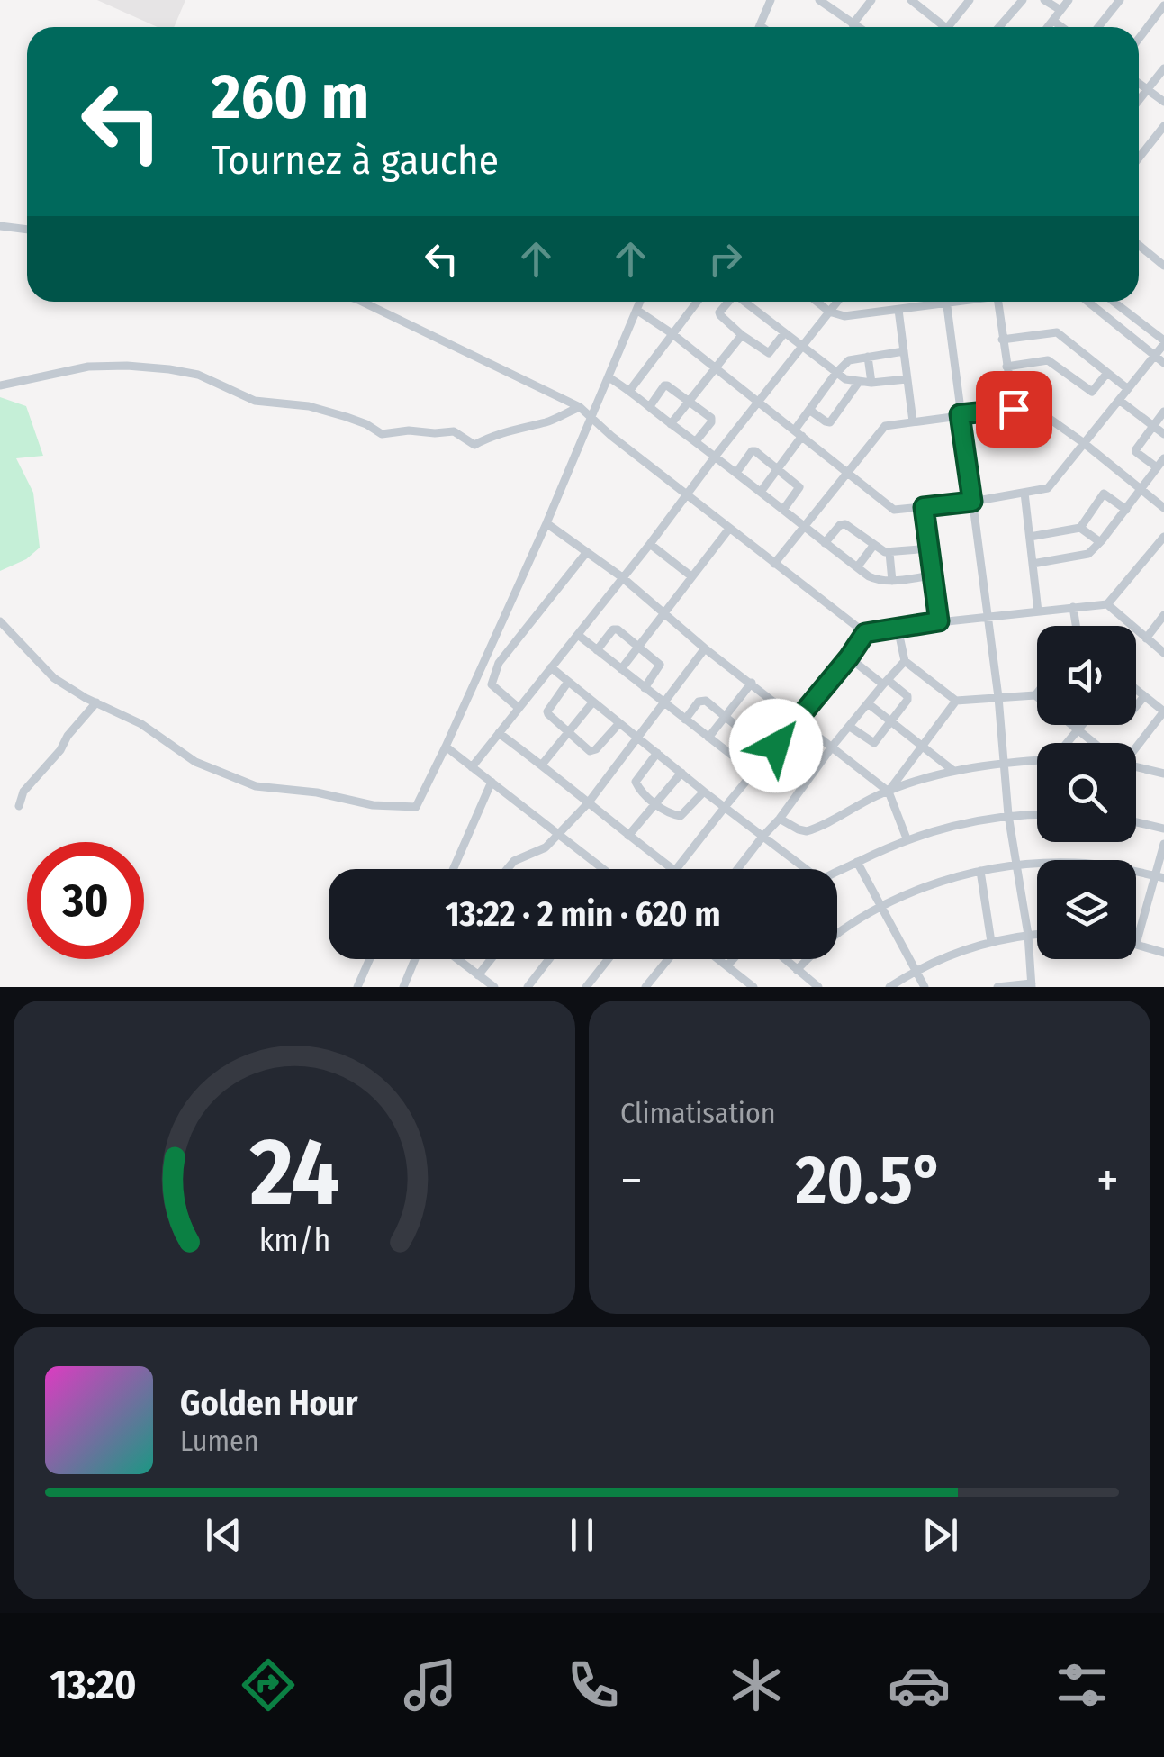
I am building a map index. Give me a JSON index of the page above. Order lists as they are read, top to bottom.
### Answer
{
  "page": {
    "turn": ["260 m", "Tournez à gauche"],
    "limit": "30",
    "trip": "13:22 · 2 min · 620 m",
    "tile": "Climatisation",
    "heat": ["−", "20.5°", "+"],
    "song": ["Golden Hour", "Lumen"],
    "tabs": "13:20",
    "gauge": ["24", "km/h"]
  }
}
